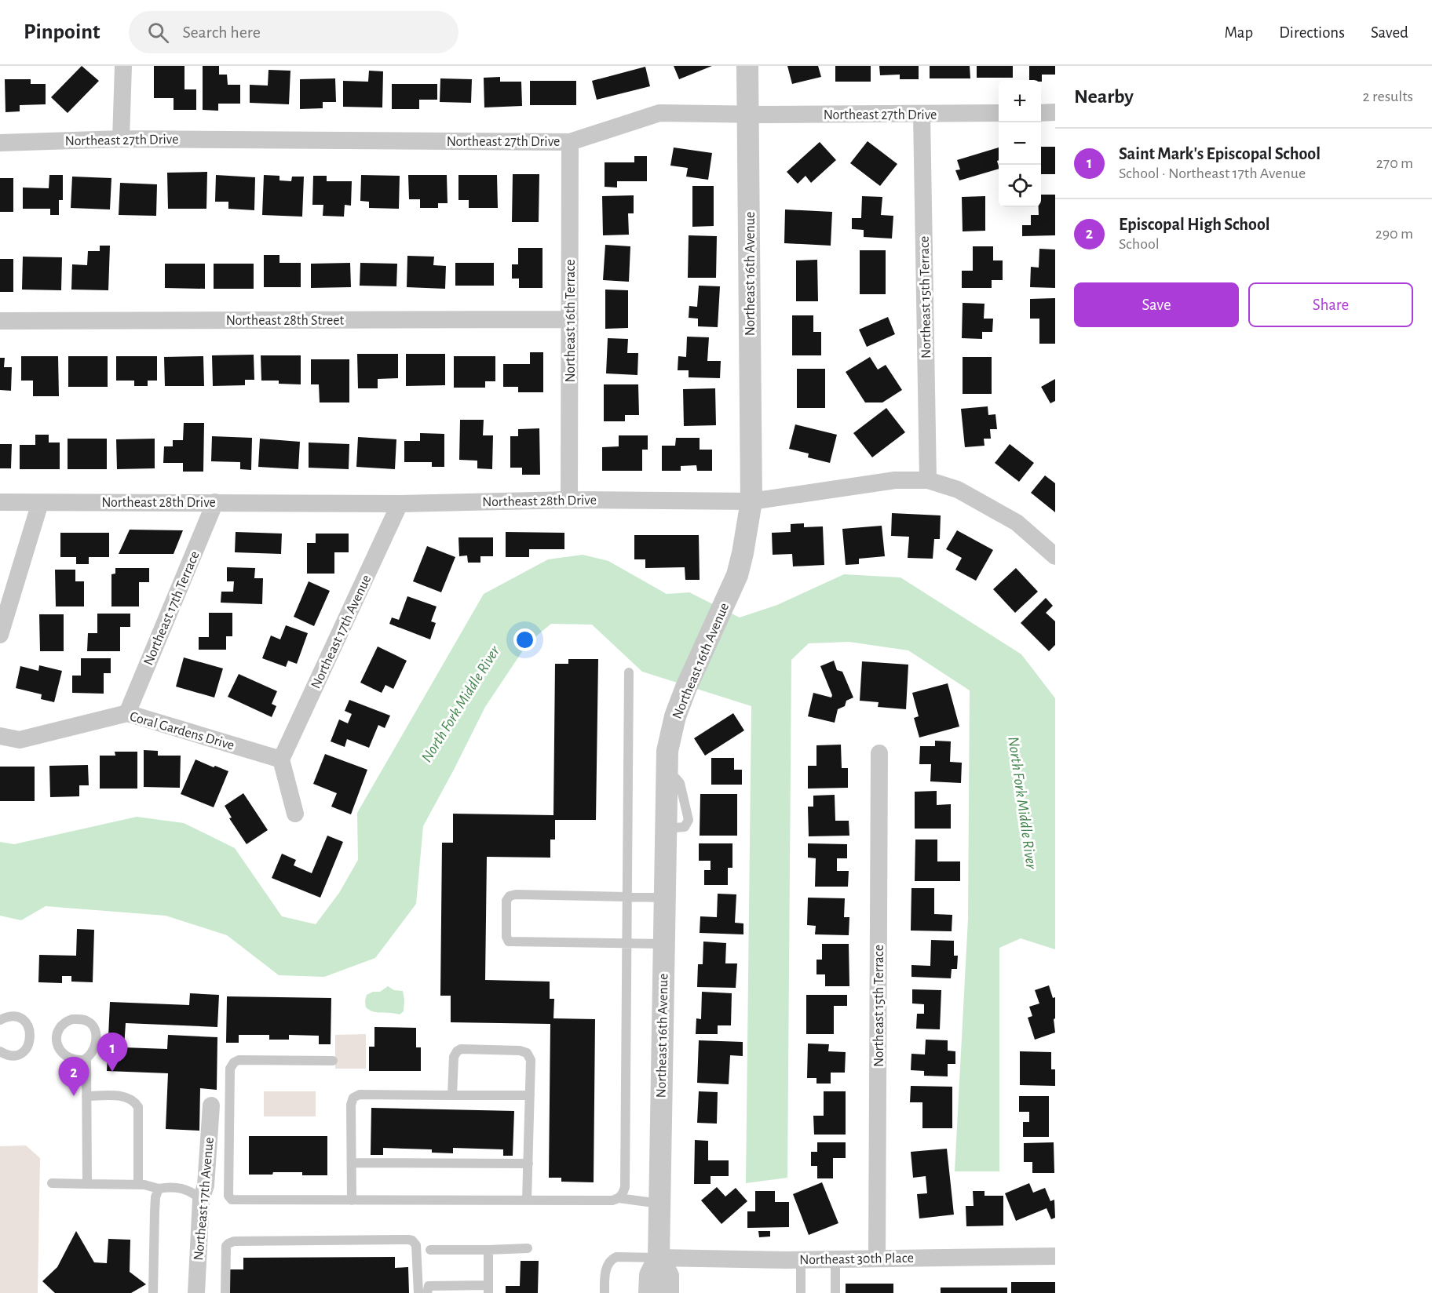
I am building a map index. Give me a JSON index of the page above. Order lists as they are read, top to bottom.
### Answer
{
  "streets": {
    "street": [
      "Northeast 27th Drive",
      "Northeast 16th Avenue",
      "Northeast 15th Terrace",
      "Northeast 28th Street",
      "Northeast 16th Terrace",
      "Northeast 28th Drive",
      "Northeast 17th Terrace",
      "Northeast 17th Avenue",
      "Coral Gardens Drive",
      "Northeast 30th Place"
    ]
  },
  "crossings": [
    ["Northeast 27th Drive", "Northeast 16th Avenue"],
    ["Northeast 27th Drive", "Northeast 15th Terrace"],
    ["Northeast 27th Drive", "Northeast 16th Terrace"],
    ["Northeast 16th Avenue", "Northeast 28th Drive"],
    ["Northeast 16th Avenue", "Northeast 30th Place"],
    ["Northeast 15th Terrace", "Northeast 28th Drive"],
    ["Northeast 15th Terrace", "Northeast 30th Place"],
    ["Northeast 28th Street", "Northeast 16th Terrace"],
    ["Northeast 16th Terrace", "Northeast 28th Drive"],
    ["Northeast 28th Drive", "Northeast 17th Terrace"],
    ["Northeast 28th Drive", "Northeast 17th Avenue"],
    ["Northeast 17th Terrace", "Coral Gardens Drive"],
    ["Northeast 17th Avenue", "Coral Gardens Drive"]
  ],
  "water": ["North Fork Middle River"],
  "page": {
    "header": "Pinpoint",
    "search": "Search here",
    "nav": ["Map", "Directions", "Saved"],
    "heading": ["Nearby", "2 results"],
    "map_buttons": ["+", "−"],
    "list": [
      {
        "mark": "1",
        "name": "Saint Mark's Episcopal School",
        "note": "School · Northeast 17th Avenue",
        "value": "270 m"
      },
      {
        "mark": "2",
        "name": "Episcopal High School",
        "note": "School",
        "value": "290 m"
      }
    ],
    "buttons": ["Save", "Share"],
    "pins": ["1", "2"]
  }
}
